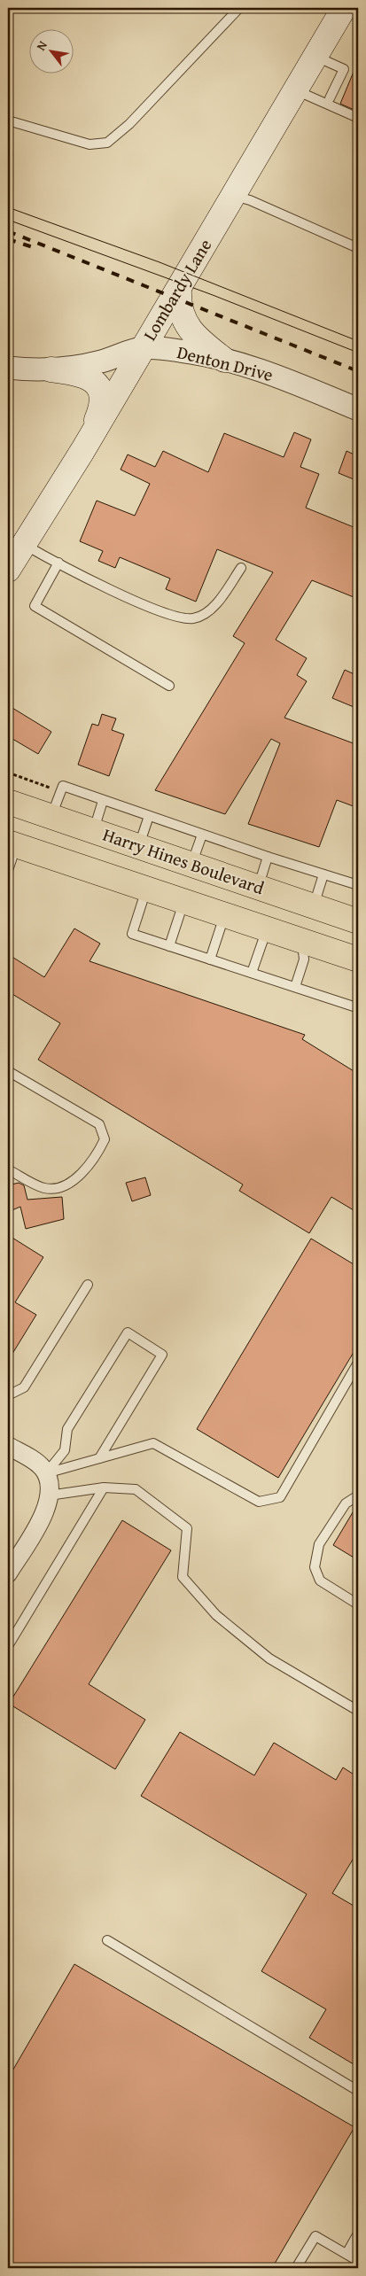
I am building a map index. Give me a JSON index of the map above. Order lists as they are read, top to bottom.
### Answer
{
  "streets": {
    "main road": ["Lombardy Lane", "Harry Hines Boulevard"],
    "street": ["Denton Drive"]
  },
  "crossings": [
    ["Lombardy Lane", "Denton Drive"]
  ],
  "north": "top left"
}
